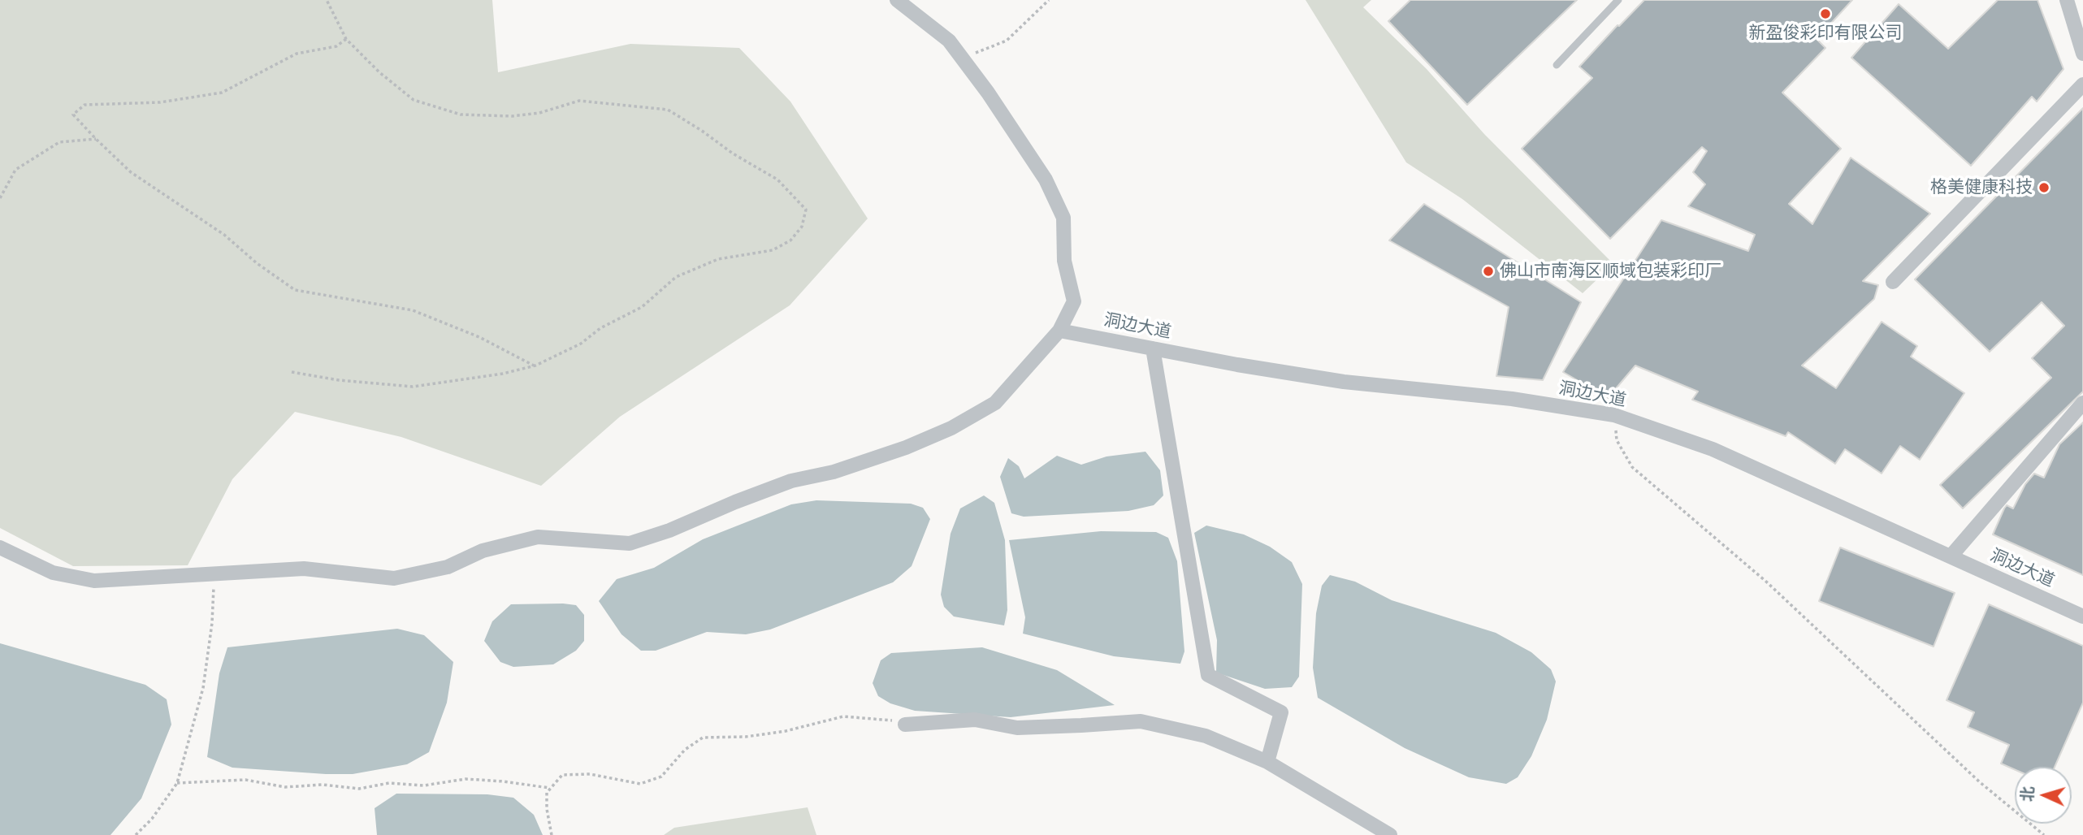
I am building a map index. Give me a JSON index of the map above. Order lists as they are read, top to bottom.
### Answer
{
  "streets": {
    "street": ["洞边大道"]
  },
  "places": ["新盈俊彩印有限公司", "格美健康科技", "佛山市南海区顺域包装彩印厂"],
  "north": "left"
}
